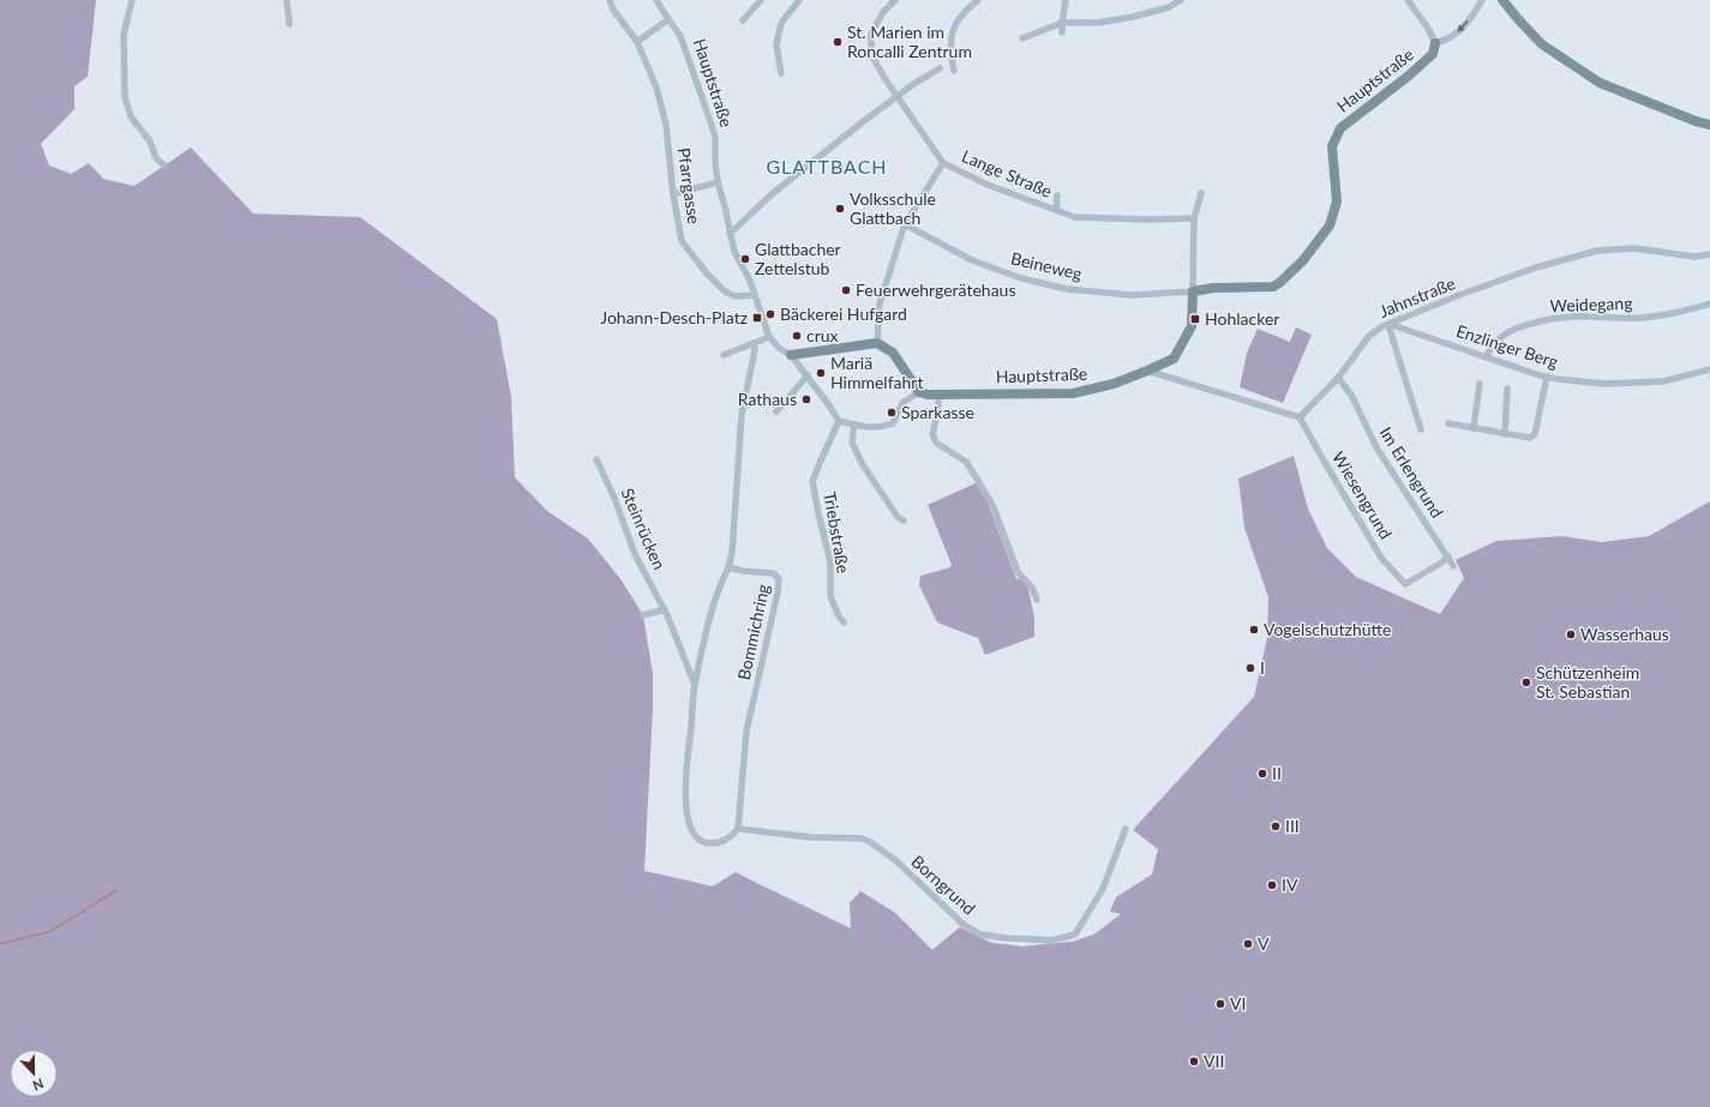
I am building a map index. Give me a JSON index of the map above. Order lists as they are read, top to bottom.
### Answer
{
  "streets": {
    "street": [
      "Hauptstraße",
      "Lange Straße",
      "Pfarrgasse",
      "Beineweg",
      "Jahnstraße",
      "Weidegang",
      "Enzlinger Berg",
      "Im Erlengrund",
      "Wiesengrund",
      "Steinrücken",
      "Triebstraße",
      "Bommichring",
      "Borngrund"
    ]
  },
  "crossings": [
    ["Hauptstraße", "Pfarrgasse"],
    ["Hauptstraße", "Beineweg"],
    ["Hauptstraße", "Triebstraße"],
    ["Jahnstraße", "Enzlinger Berg"],
    ["Jahnstraße", "Im Erlengrund"],
    ["Jahnstraße", "Wiesengrund"],
    ["Weidegang", "Enzlinger Berg"],
    ["Im Erlengrund", "Wiesengrund"],
    ["Bommichring", "Borngrund"]
  ],
  "districts": ["GLATTBACH"],
  "places": {
    "other": [
      "St. Marien im Roncalli Zentrum",
      "Volksschule Glattbach",
      "Glattbacher Zettelstub",
      "Feuerwehrgerätehaus",
      "Bäckerei Hufgard",
      "crux",
      "Mariä Himmelfahrt",
      "Rathaus",
      "Sparkasse",
      "Vogelschutzhütte",
      "Wasserhaus",
      "I",
      "Schützenheim St. Sebastian",
      "II",
      "III",
      "IV",
      "V",
      "VI",
      "VII"
    ],
    "transit": ["Johann-Desch-Platz", "Hohlacker"]
  },
  "north": "bottom"
}
